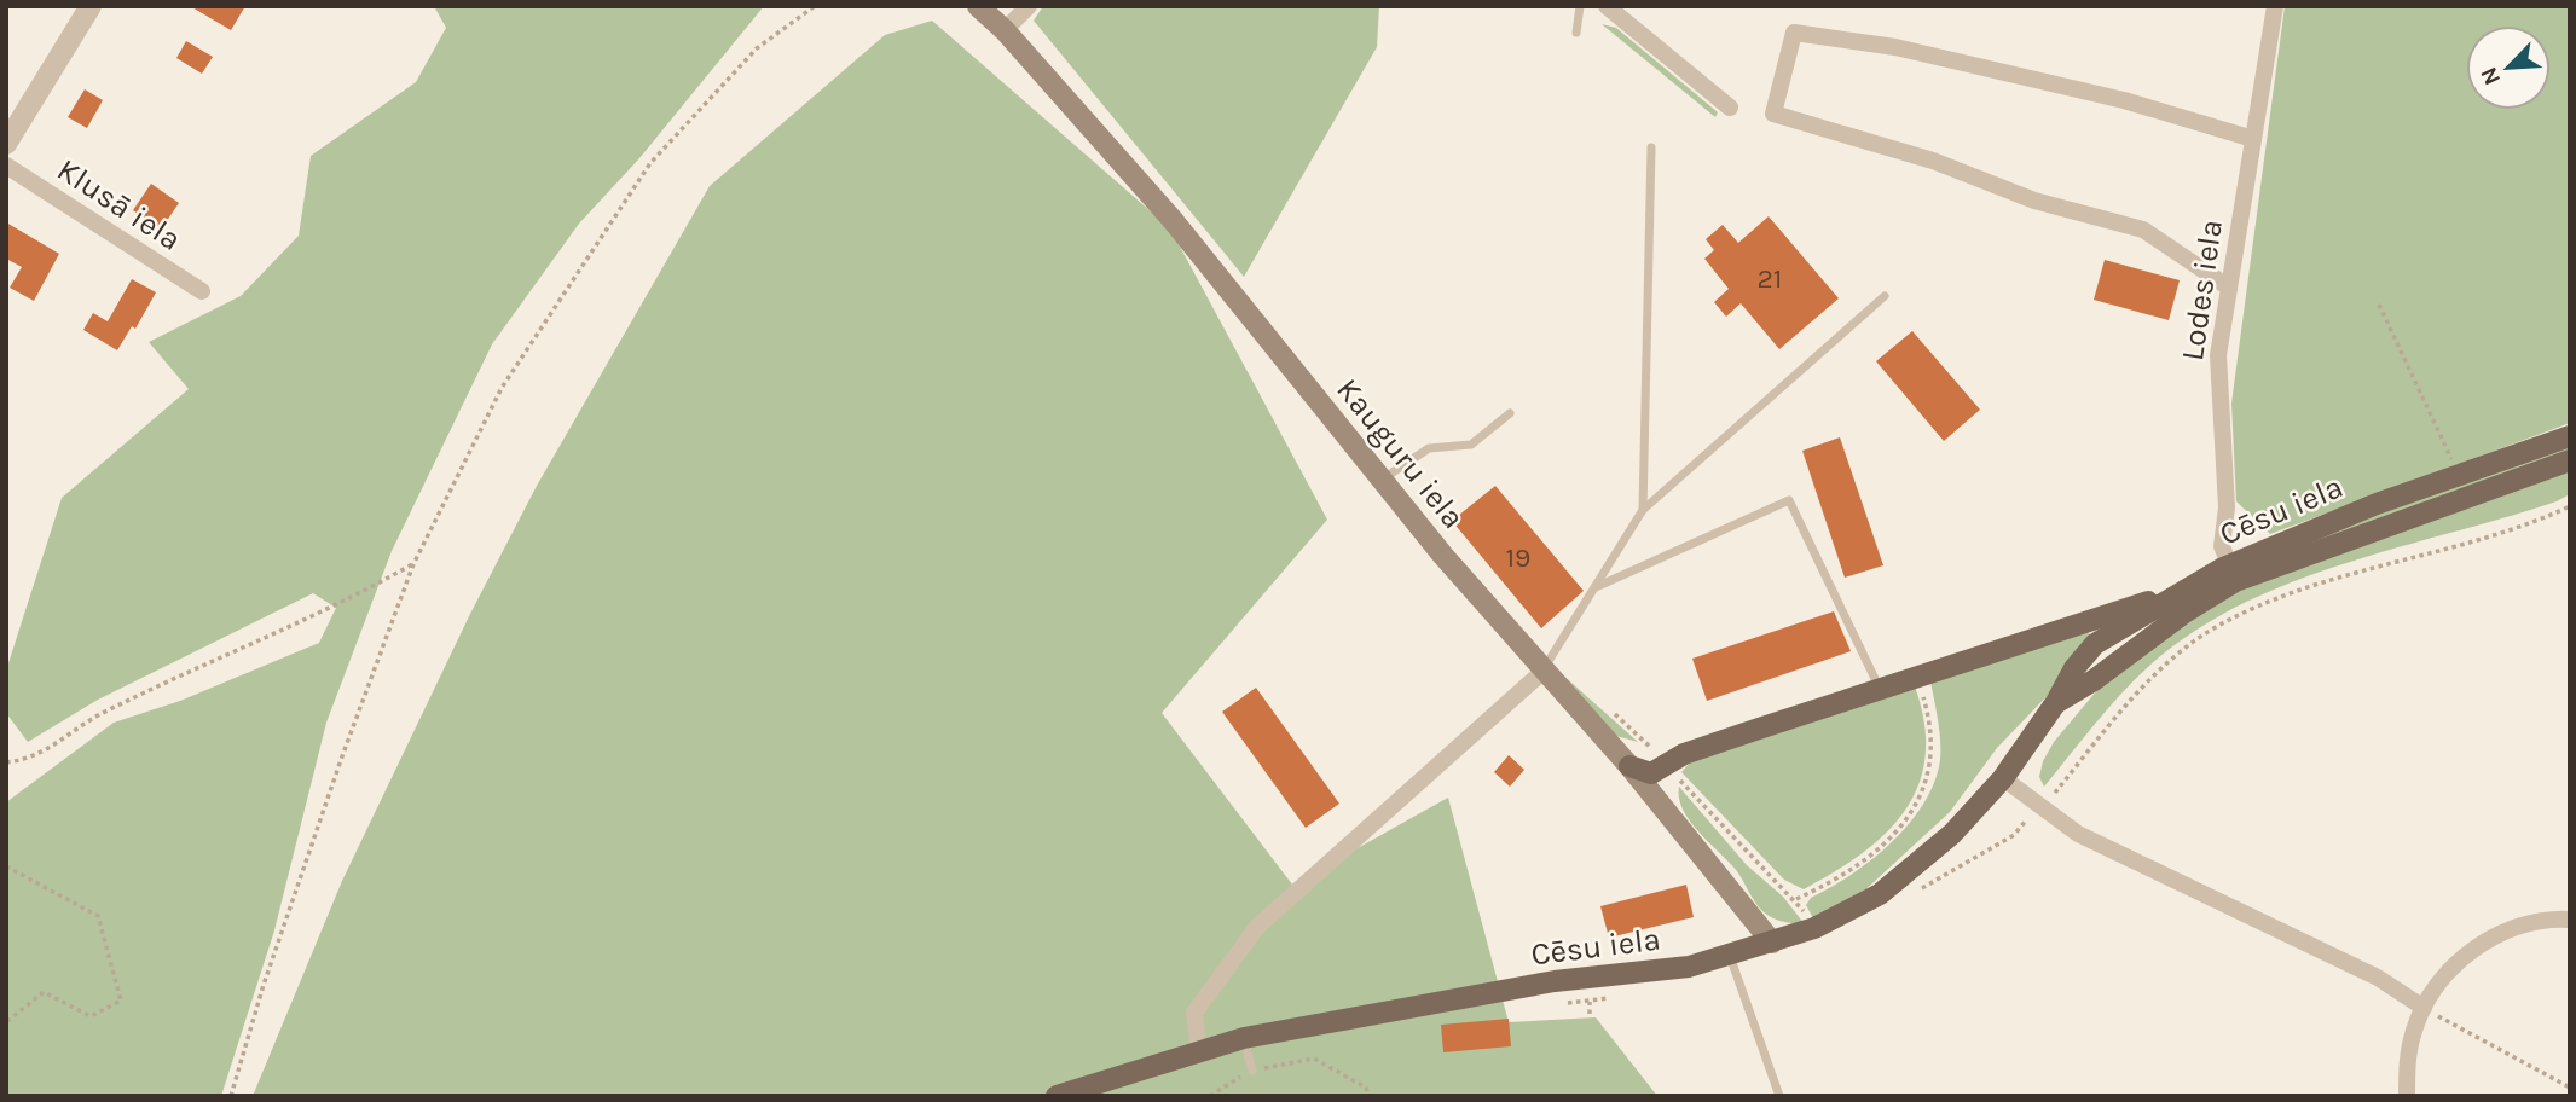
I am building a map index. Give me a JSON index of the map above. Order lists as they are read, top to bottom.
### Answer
{
  "streets": {
    "main road": ["Kauguru iela", "Cēsu iela"],
    "street": ["Klusā iela", "Lodes iela"]
  },
  "crossings": [
    ["Lodes iela", "Cēsu iela"],
    ["Kauguru iela", "Cēsu iela"]
  ],
  "house_numbers": ["21", "19"],
  "north": "bottom left"
}
